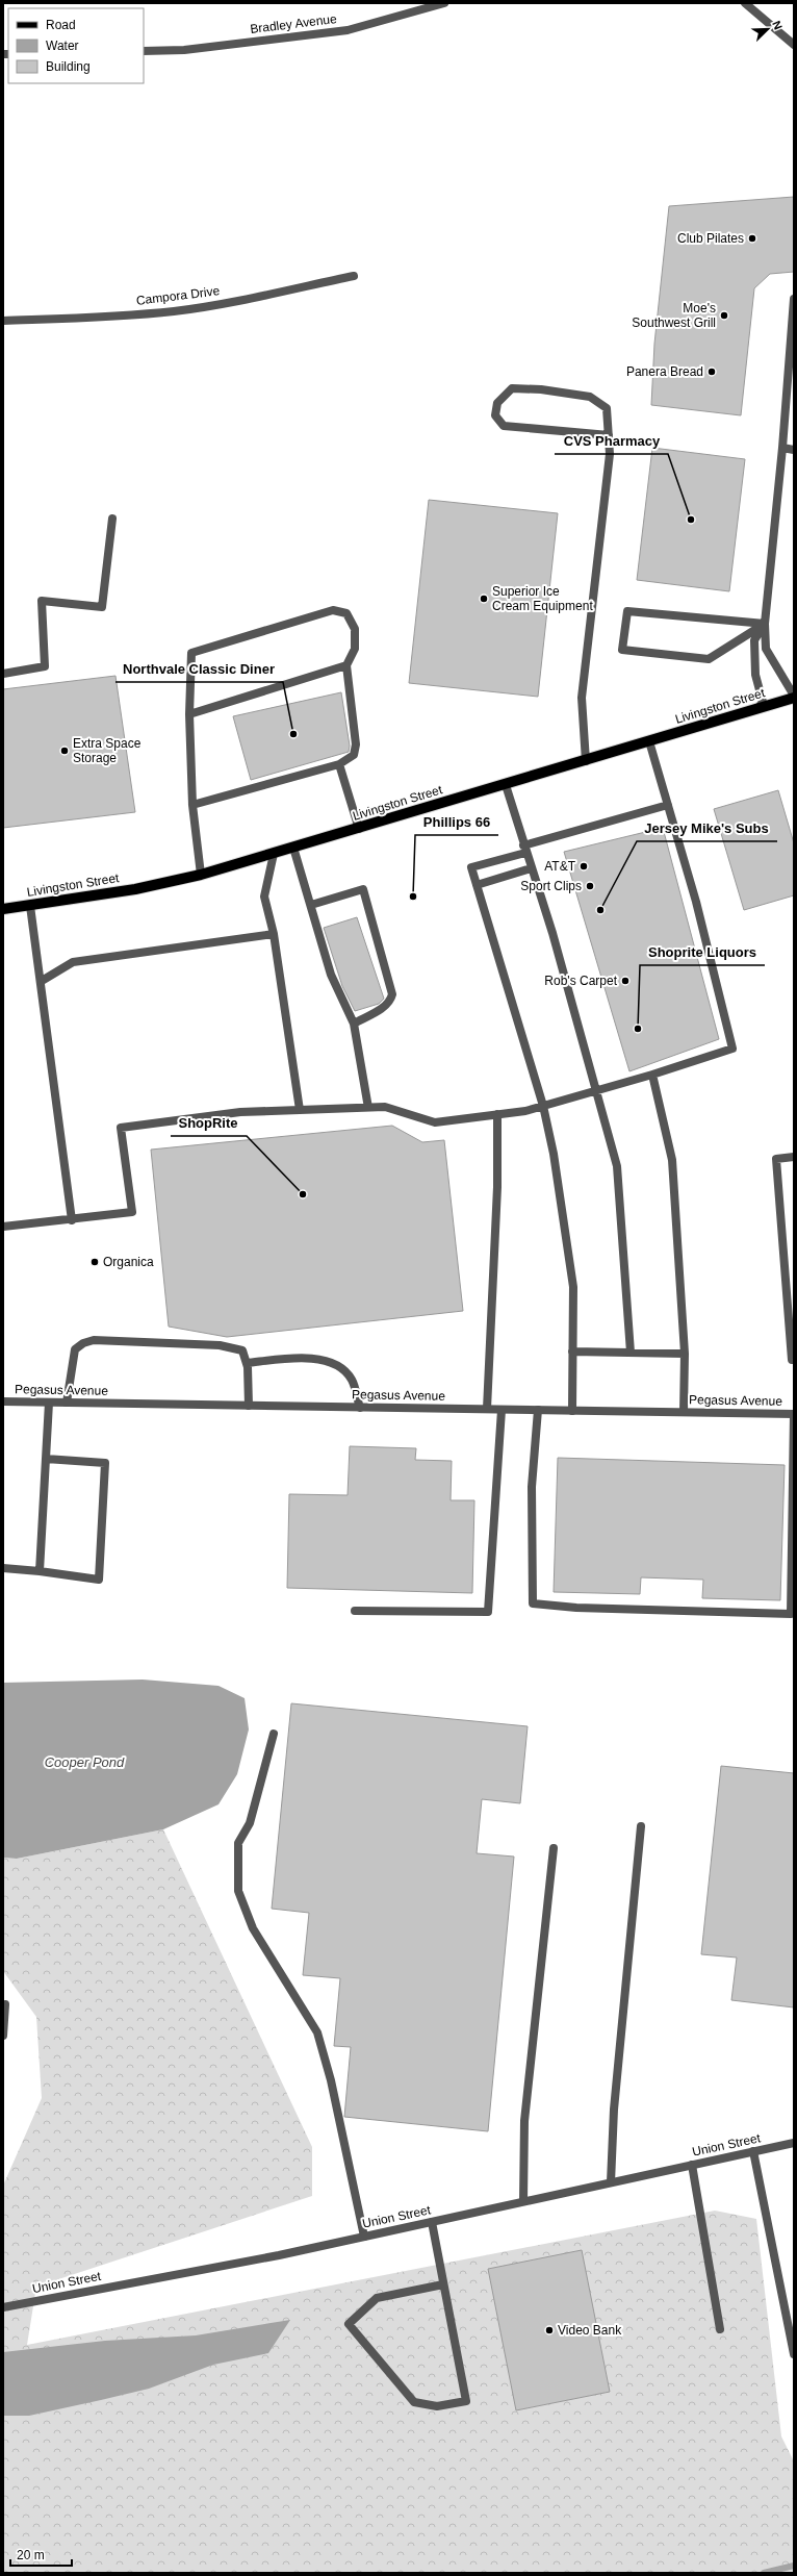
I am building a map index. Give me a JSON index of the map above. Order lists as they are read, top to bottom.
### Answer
{
  "streets": {
    "main road": ["Livingston Street"],
    "street": [
      "Bradley Avenue",
      "Campora Drive",
      "Pegasus Avenue",
      "Union Street"
    ]
  },
  "water": ["Cooper Pond"],
  "places": [
    "Club Pilates",
    "Moe's Southwest Grill",
    "Panera Bread",
    "CVS Pharmacy",
    "Superior Ice Cream Equipment",
    "Northvale Classic Diner",
    "Extra Space Storage",
    "AT&T",
    "Sport Clips",
    "Phillips 66",
    "Jersey Mike's Subs",
    "Rob's Carpet",
    "Shoprite Liquors",
    "ShopRite",
    "Organica",
    "Video Bank"
  ],
  "legend": ["Road", "Water", "Building"],
  "scale_bar": "20 m",
  "north": "top right"
}
